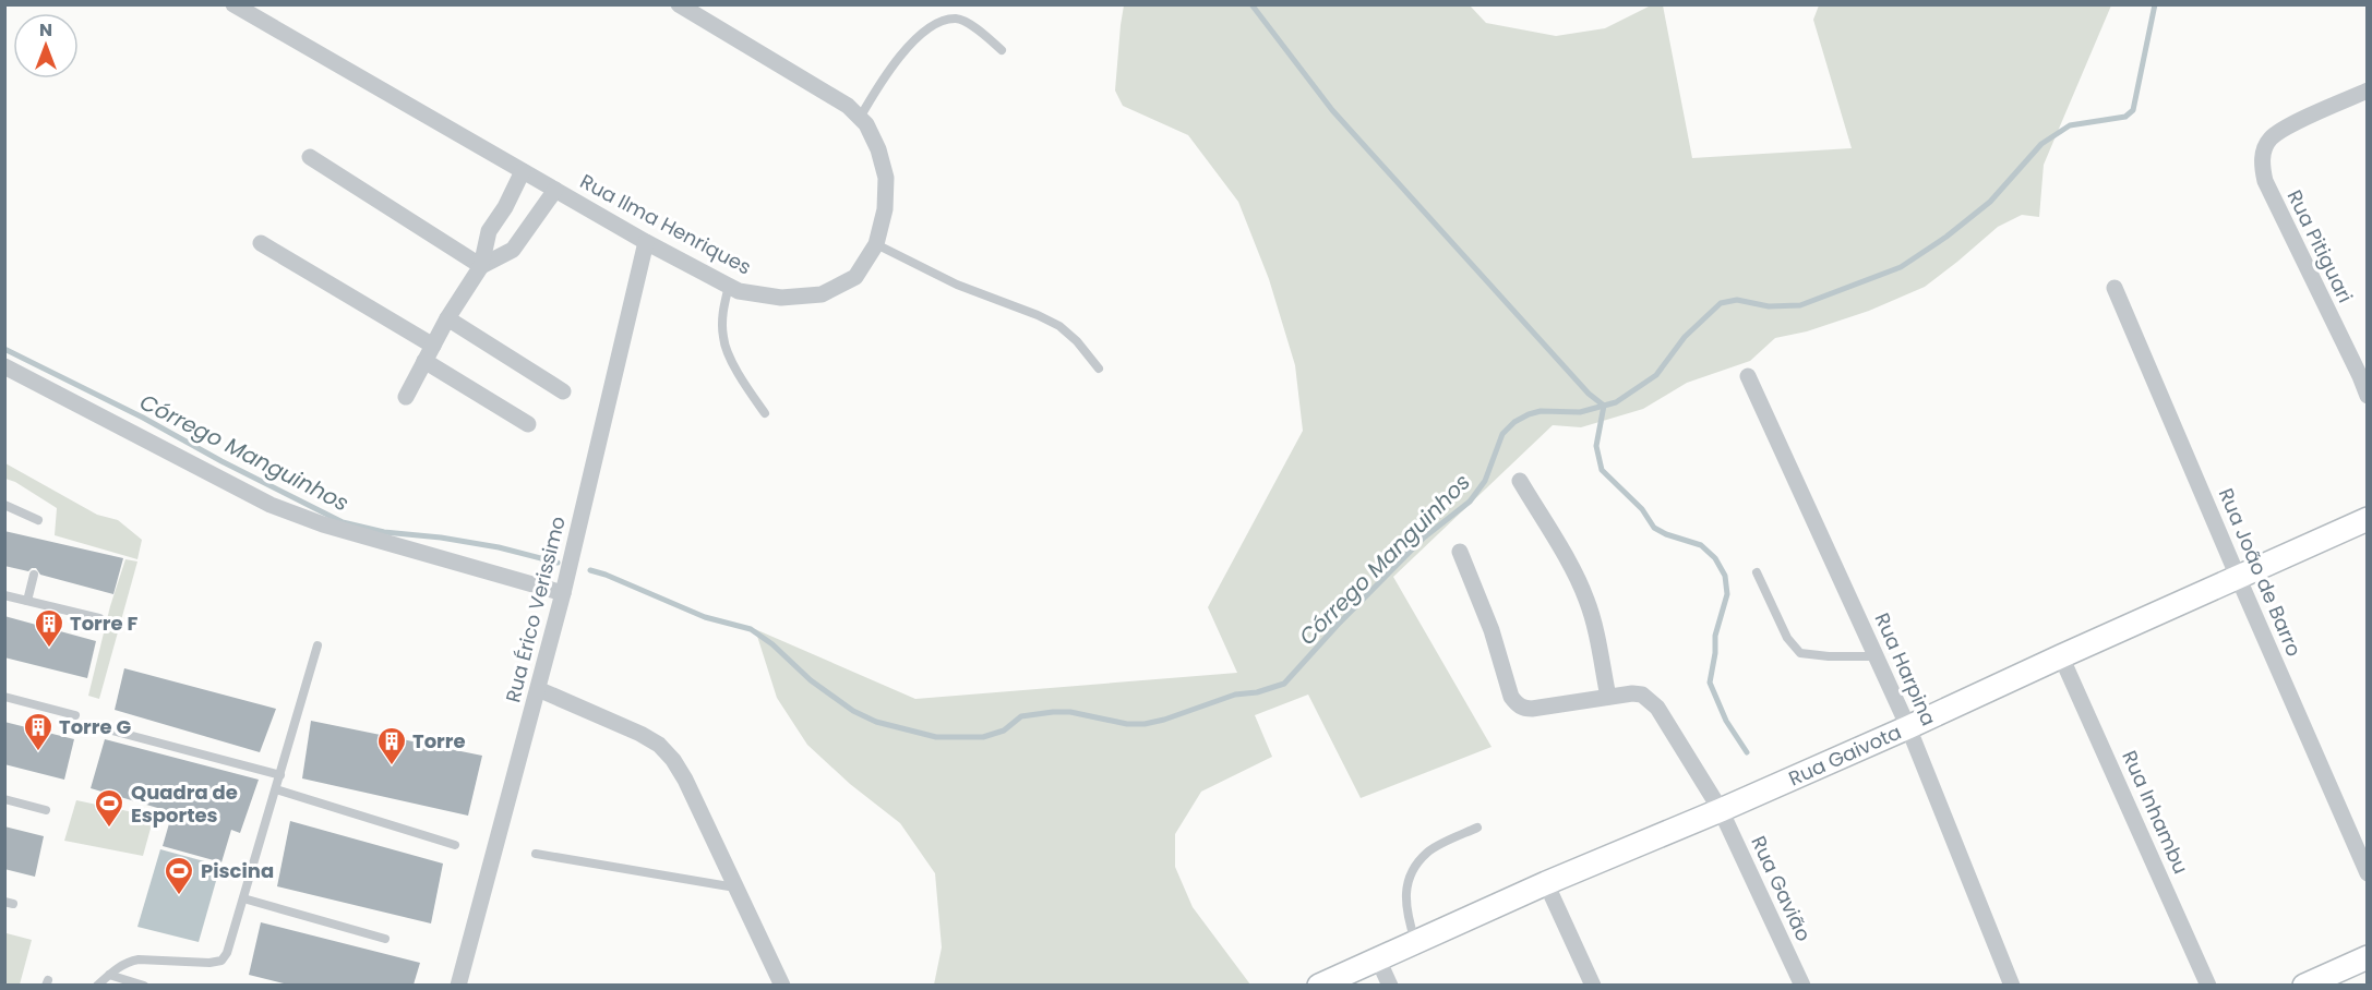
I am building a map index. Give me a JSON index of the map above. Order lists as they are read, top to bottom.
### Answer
{
  "streets": {
    "street": [
      "Rua Ilma Henriques",
      "Rua Pitiguari",
      "Rua João de Barro",
      "Rua Érico Verissimo",
      "Rua Harpina",
      "Rua Gaivota",
      "Rua Inhambu",
      "Rua Gavião"
    ]
  },
  "crossings": [
    ["Rua Ilma Henriques", "Rua Érico Verissimo"],
    ["Rua João de Barro", "Rua Gaivota"],
    ["Rua Harpina", "Rua Gaivota"],
    ["Rua Gaivota", "Rua Inhambu"],
    ["Rua Gaivota", "Rua Gavião"]
  ],
  "water": ["Córrego Manguinhos"],
  "places": {
    "building": ["Torre F", "Torre G", "Torre"],
    "sports": ["Quadra de Esportes", "Piscina"]
  },
  "north": "top"
}
